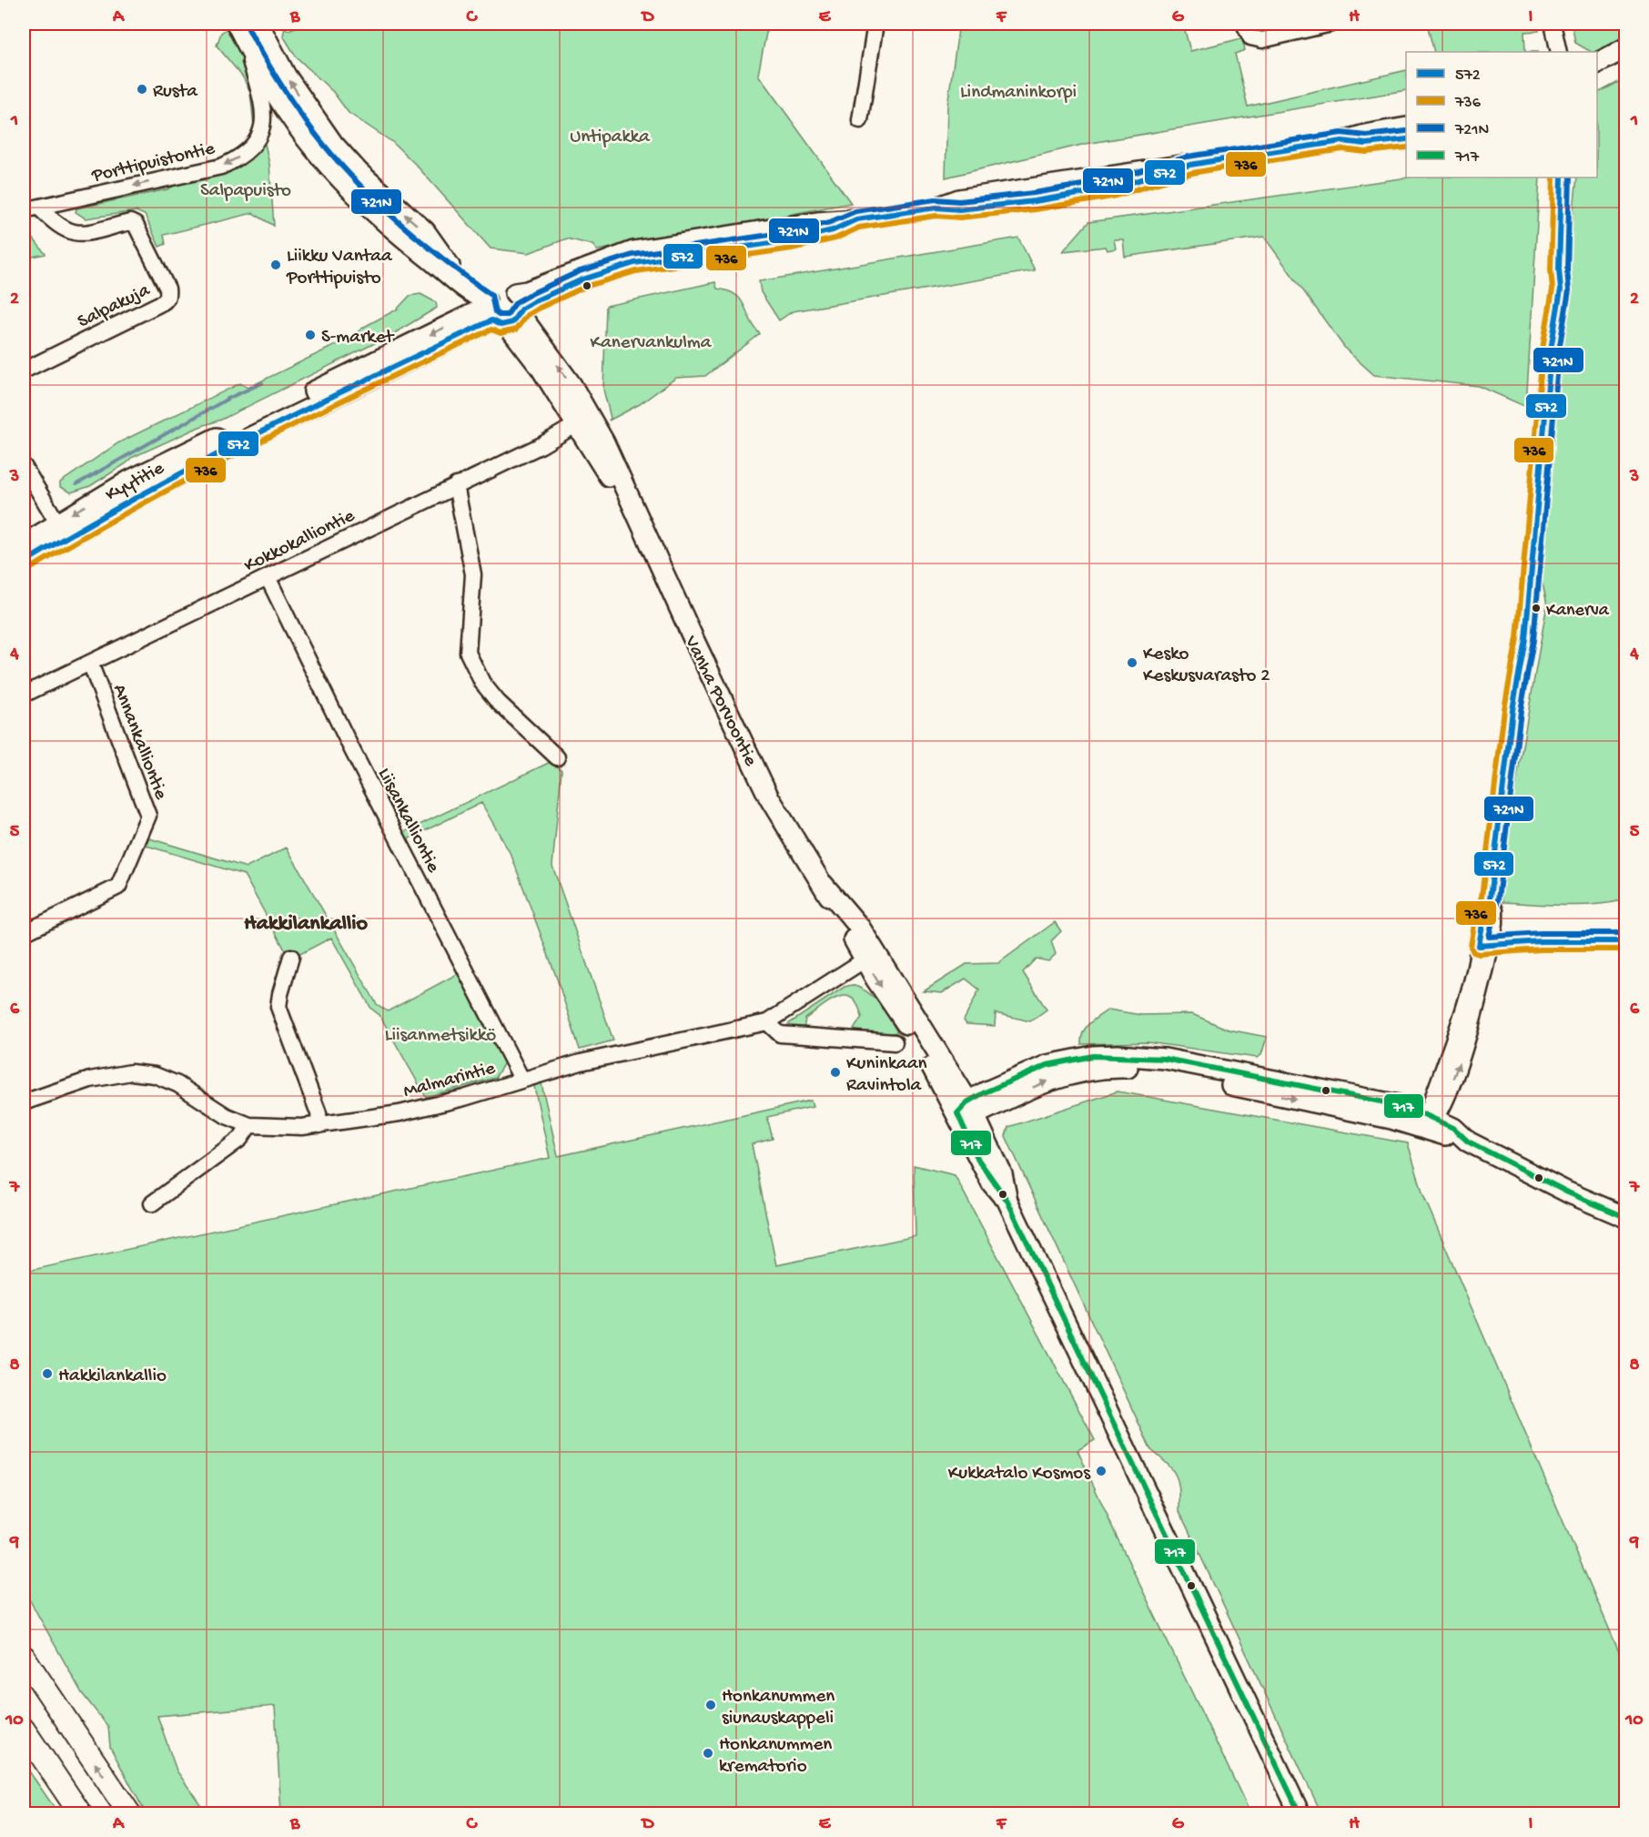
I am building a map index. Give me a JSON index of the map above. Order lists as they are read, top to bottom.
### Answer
{
  "streets": {
    "main road": ["Kyytitie", "Vanha Porvoontie"],
    "street": [
      "Porttipuistontie",
      "Salpakuja",
      "Kokkokalliontie",
      "Annankalliontie",
      "Liisankalliontie",
      "Malmarintie"
    ]
  },
  "crossings": [
    ["Porttipuistontie", "Salpakuja"],
    ["Porttipuistontie", "Vanha Porvoontie"],
    ["Kyytitie", "Vanha Porvoontie"],
    ["Kokkokalliontie", "Vanha Porvoontie"],
    ["Kokkokalliontie", "Annankalliontie"],
    ["Kokkokalliontie", "Liisankalliontie"],
    ["Vanha Porvoontie", "Malmarintie"],
    ["Liisankalliontie", "Malmarintie"]
  ],
  "districts": ["Hakkilankallio"],
  "parks": [
    "Lindmaninkorpi",
    "Untipakka",
    "Salpapuisto",
    "Kanervankulma",
    "Liisanmetsikkö"
  ],
  "places": [
    "Rusta",
    "Liikku Vantaa Porttipuisto",
    "S-market",
    "Kanerva",
    "Kesko Keskusvarasto 2",
    "Kuninkaan Ravintola",
    "Hakkilankallio",
    "Kukkatalo Kosmos",
    "Honkanummen siunauskappeli",
    "Honkanummen krematorio"
  ],
  "lines": [
    "transit line 721N",
    "transit line 572",
    "transit line 736",
    "transit line 717"
  ],
  "legend": [
    "572",
    "736",
    "721N",
    "717"
  ],
  "grid": {
    "columns": [
      "A",
      "B",
      "C",
      "D",
      "E",
      "F",
      "G",
      "H",
      "I"
    ],
    "rows": [
      "1",
      "2",
      "3",
      "4",
      "5",
      "6",
      "7",
      "8",
      "9",
      "10"
    ]
  }
}
